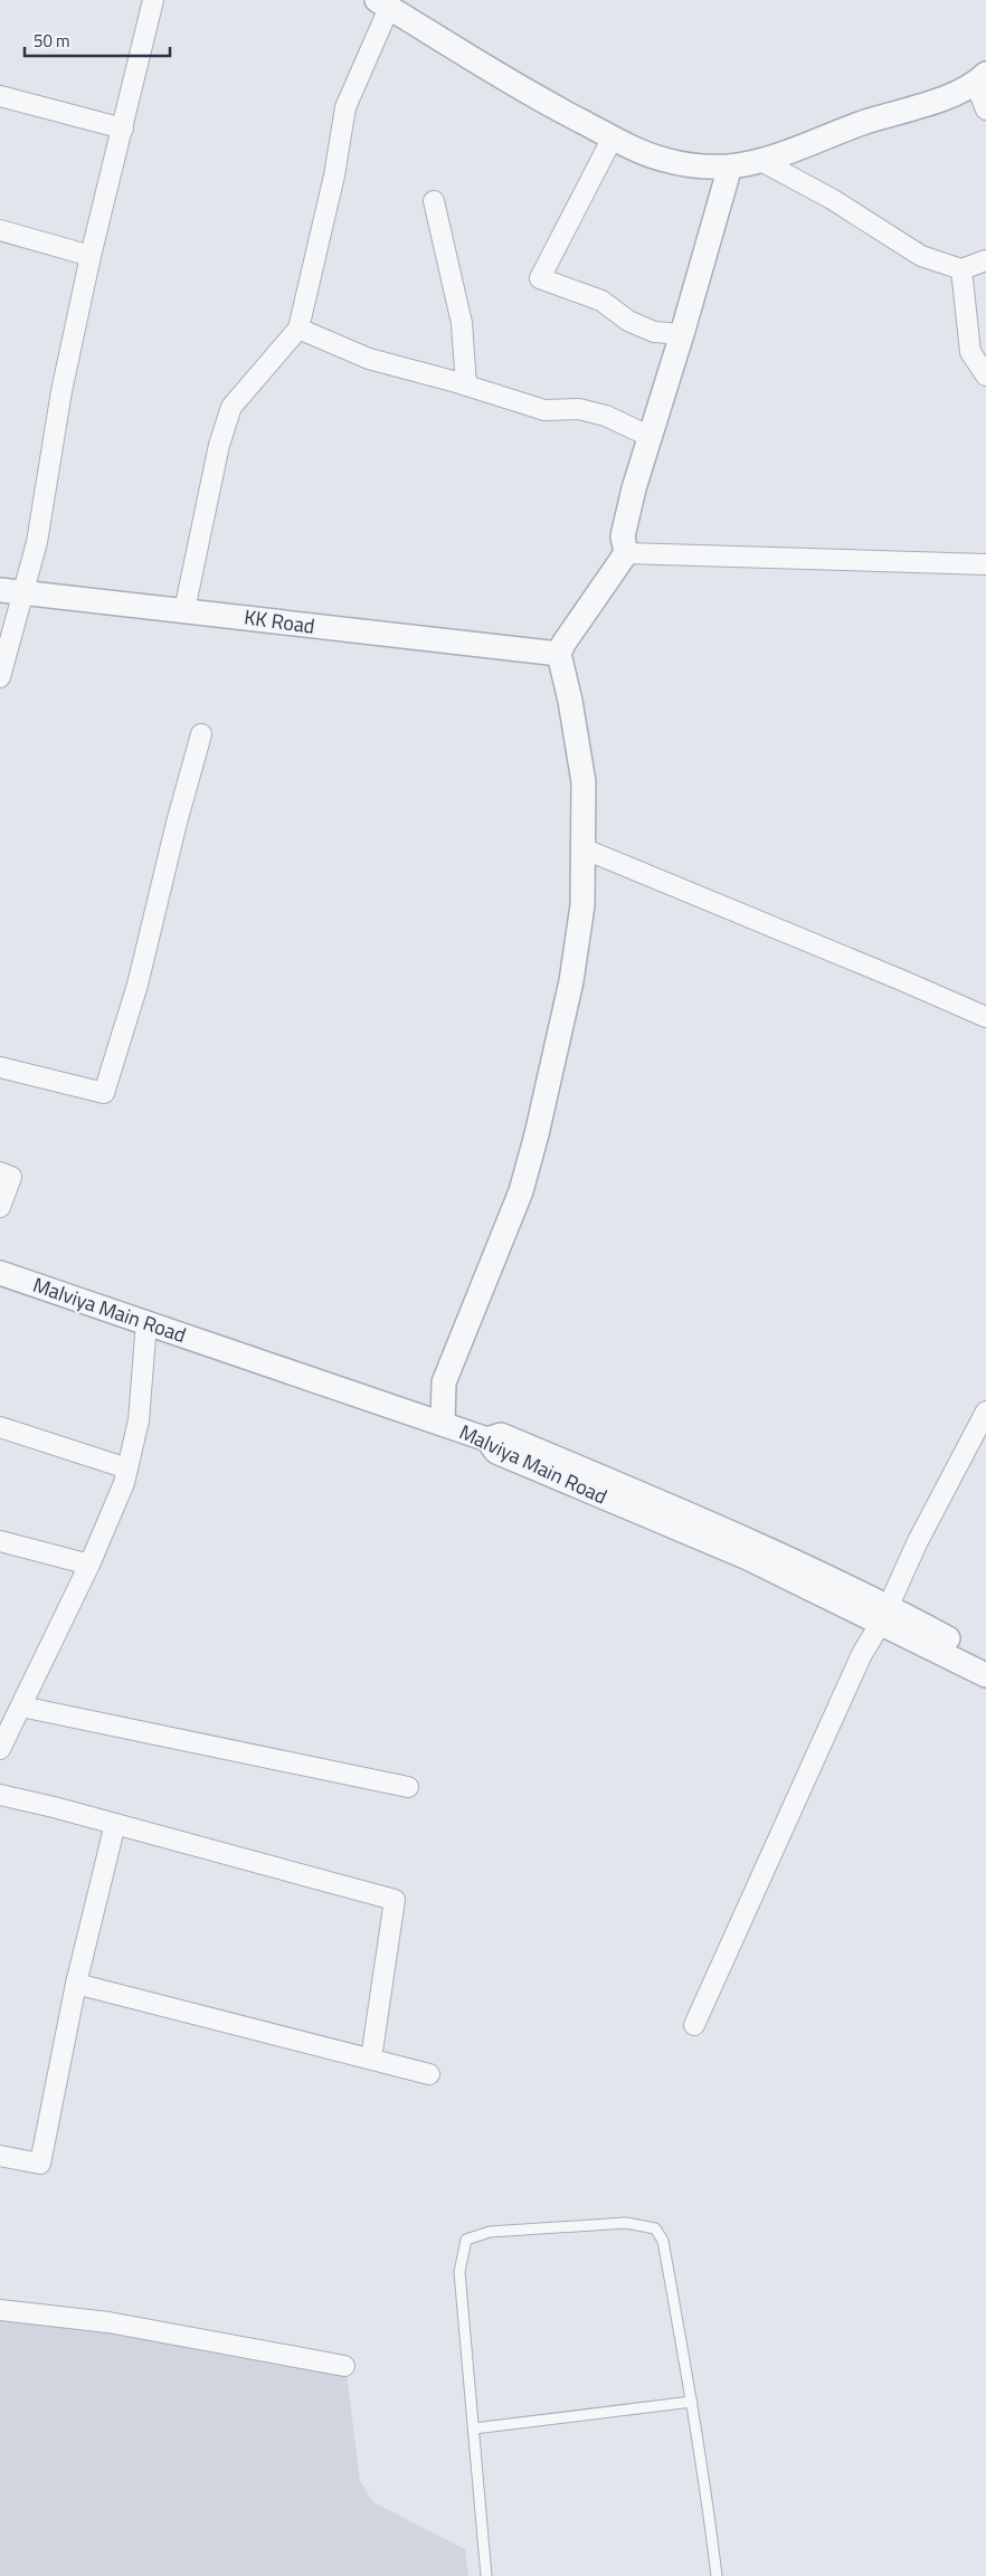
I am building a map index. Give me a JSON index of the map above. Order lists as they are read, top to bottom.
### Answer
{
  "streets": {
    "street": ["KK Road", "Malviya Main Road"]
  },
  "scale_bar": "50 m"
}
